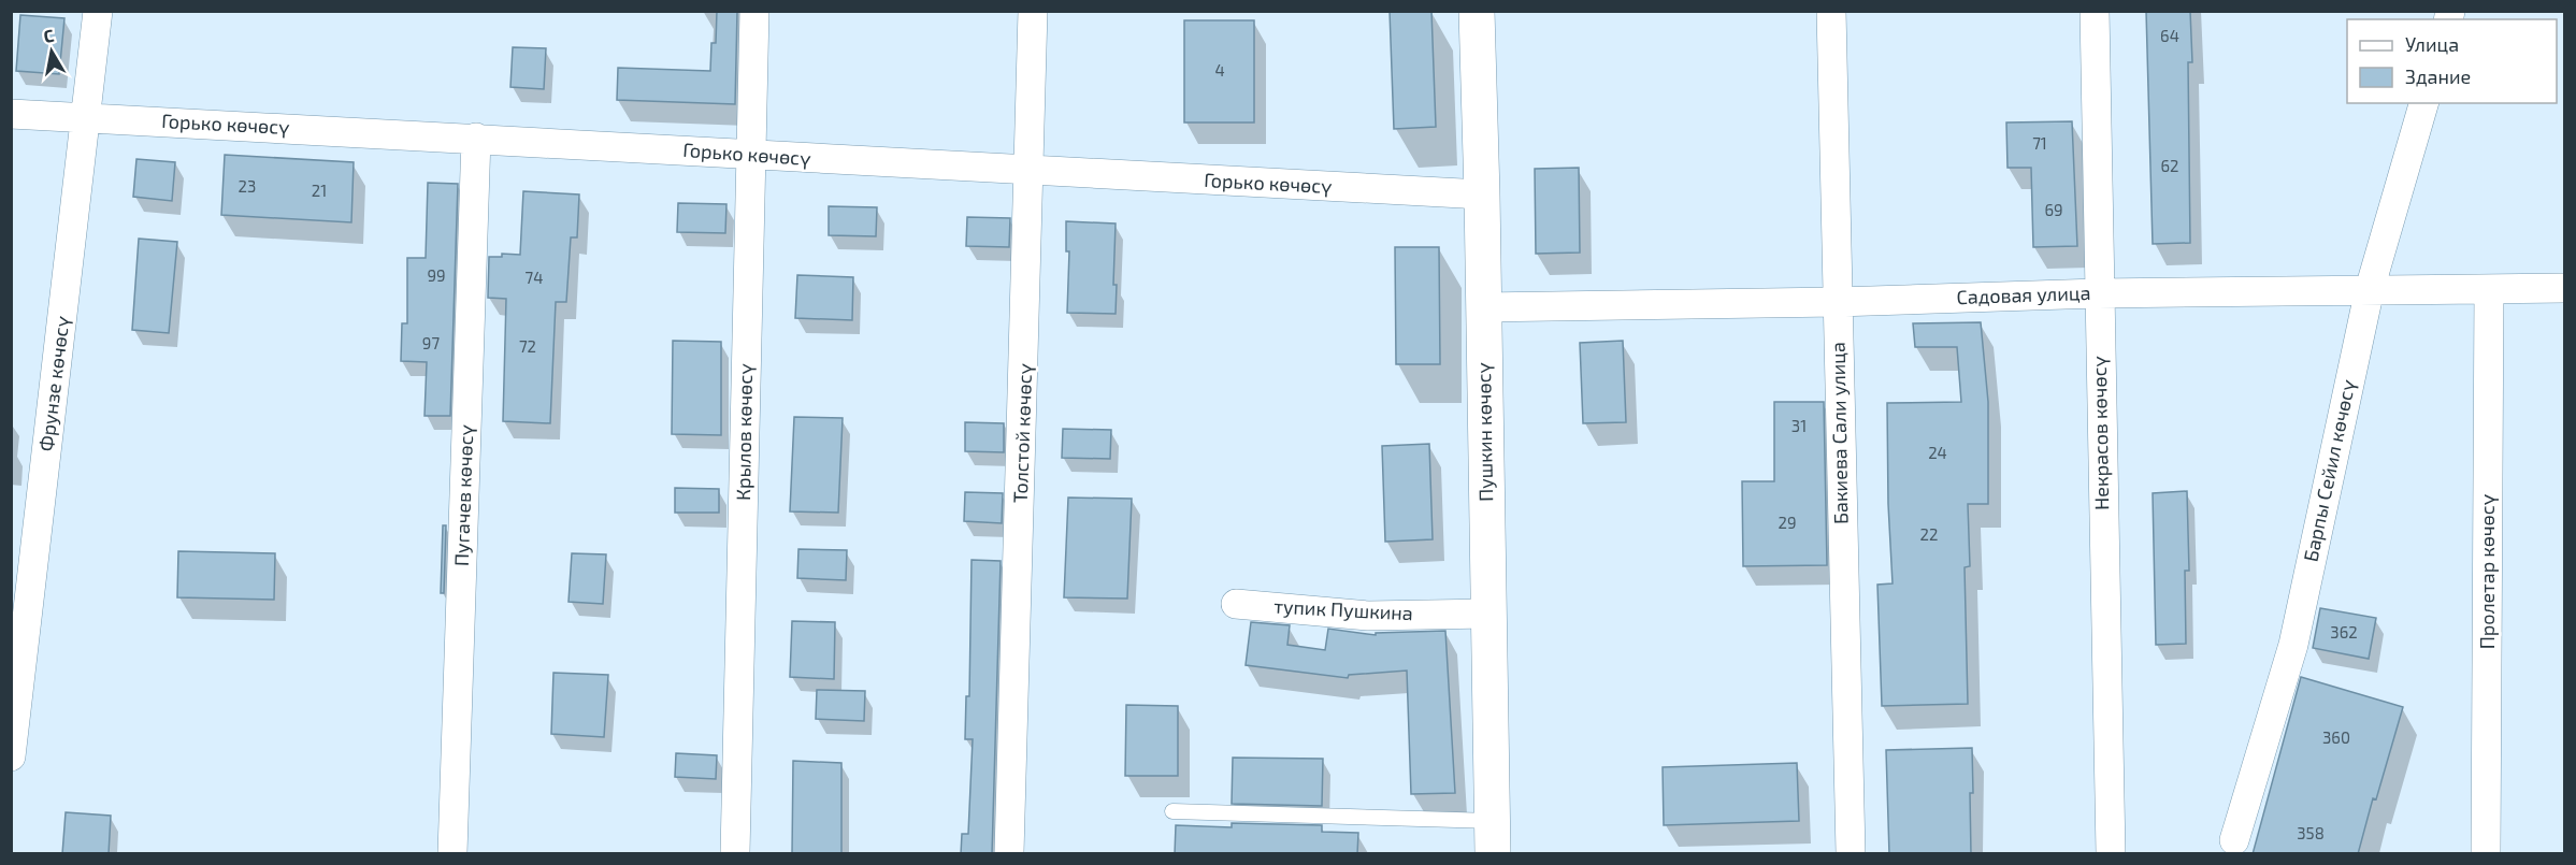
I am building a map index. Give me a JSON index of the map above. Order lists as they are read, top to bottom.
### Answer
{
  "streets": {
    "highway": ["Пушкин көчөсү"],
    "street": [
      "Горько көчөсү",
      "Садовая улица",
      "Фрунзе көчөсү",
      "Крылов көчөсү",
      "Толстой көчөсү",
      "Бакиева Сали улица",
      "Некрасов көчөсү",
      "Барпы Сейил көчөсү",
      "Пугачев көчөсү",
      "Пролетар көчөсү",
      "тупик Пушкина"
    ]
  },
  "crossings": [
    ["Горько көчөсү", "Фрунзе көчөсү"],
    ["Горько көчөсү", "Крылов көчөсү"],
    ["Горько көчөсү", "Пушкин көчөсү"],
    ["Горько көчөсү", "Толстой көчөсү"],
    ["Горько көчөсү", "Пугачев көчөсү"],
    ["Садовая улица", "Пушкин көчөсү"],
    ["Садовая улица", "Бакиева Сали улица"],
    ["Садовая улица", "Некрасов көчөсү"],
    ["Садовая улица", "Барпы Сейил көчөсү"],
    ["Садовая улица", "Пролетар көчөсү"],
    ["Пушкин көчөсү", "тупик Пушкина"]
  ],
  "house_numbers": [
    "64",
    "4",
    "71",
    "62",
    "23",
    "21",
    "69",
    "99",
    "74",
    "97",
    "72",
    "31",
    "24",
    "29",
    "22",
    "362",
    "360",
    "358"
  ],
  "legend": ["Улица", "Здание"],
  "north": "top"
}
